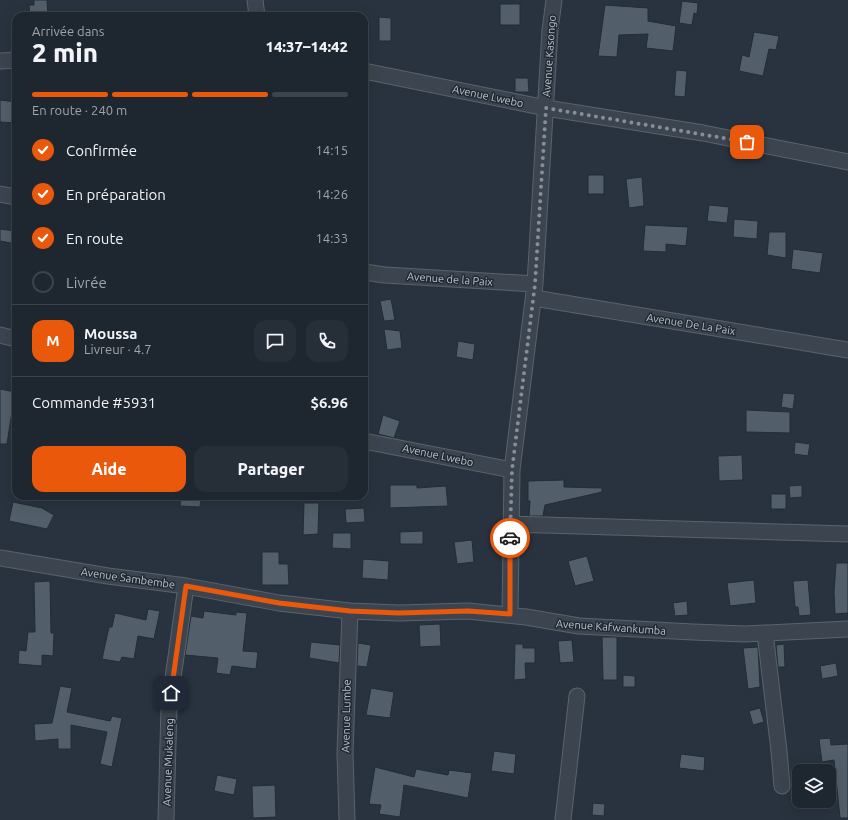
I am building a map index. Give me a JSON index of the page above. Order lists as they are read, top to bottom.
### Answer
{
  "streets": {
    "street": [
      "Avenue Kasongo",
      "Avenue Lwebo",
      "Avenue de la Paix",
      "Avenue De La Paix",
      "Avenue Sambembe",
      "Avenue Kafwankumba",
      "Avenue Lumbe",
      "Avenue Mukaleng"
    ]
  },
  "crossings": [
    ["Avenue Kasongo", "Avenue Lwebo"],
    ["Avenue Kasongo", "Avenue de la Paix"],
    ["Avenue Kasongo", "Avenue De La Paix"],
    ["Avenue Kasongo", "Avenue Kafwankumba"],
    ["Avenue de la Paix", "Avenue De La Paix"],
    ["Avenue Sambembe", "Avenue Kafwankumba"],
    ["Avenue Sambembe", "Avenue Lumbe"],
    ["Avenue Sambembe", "Avenue Mukaleng"],
    ["Avenue Kafwankumba", "Avenue Lumbe"]
  ],
  "page": {
    "heading": ["2 min", "Arrivée dans", "14:37–14:42"],
    "panel": [
      "Moussa",
      "Livreur · 4.7",
      "Commande #5931",
      "$6.96"
    ],
    "bar": "En route · 240 m",
    "list": [
      ["Confirmée", "14:15"],
      ["En préparation", "14:26"],
      ["En route", "14:33"],
      "Livrée"
    ],
    "round": "M",
    "buttons": ["Aide", "Partager"]
  }
}
